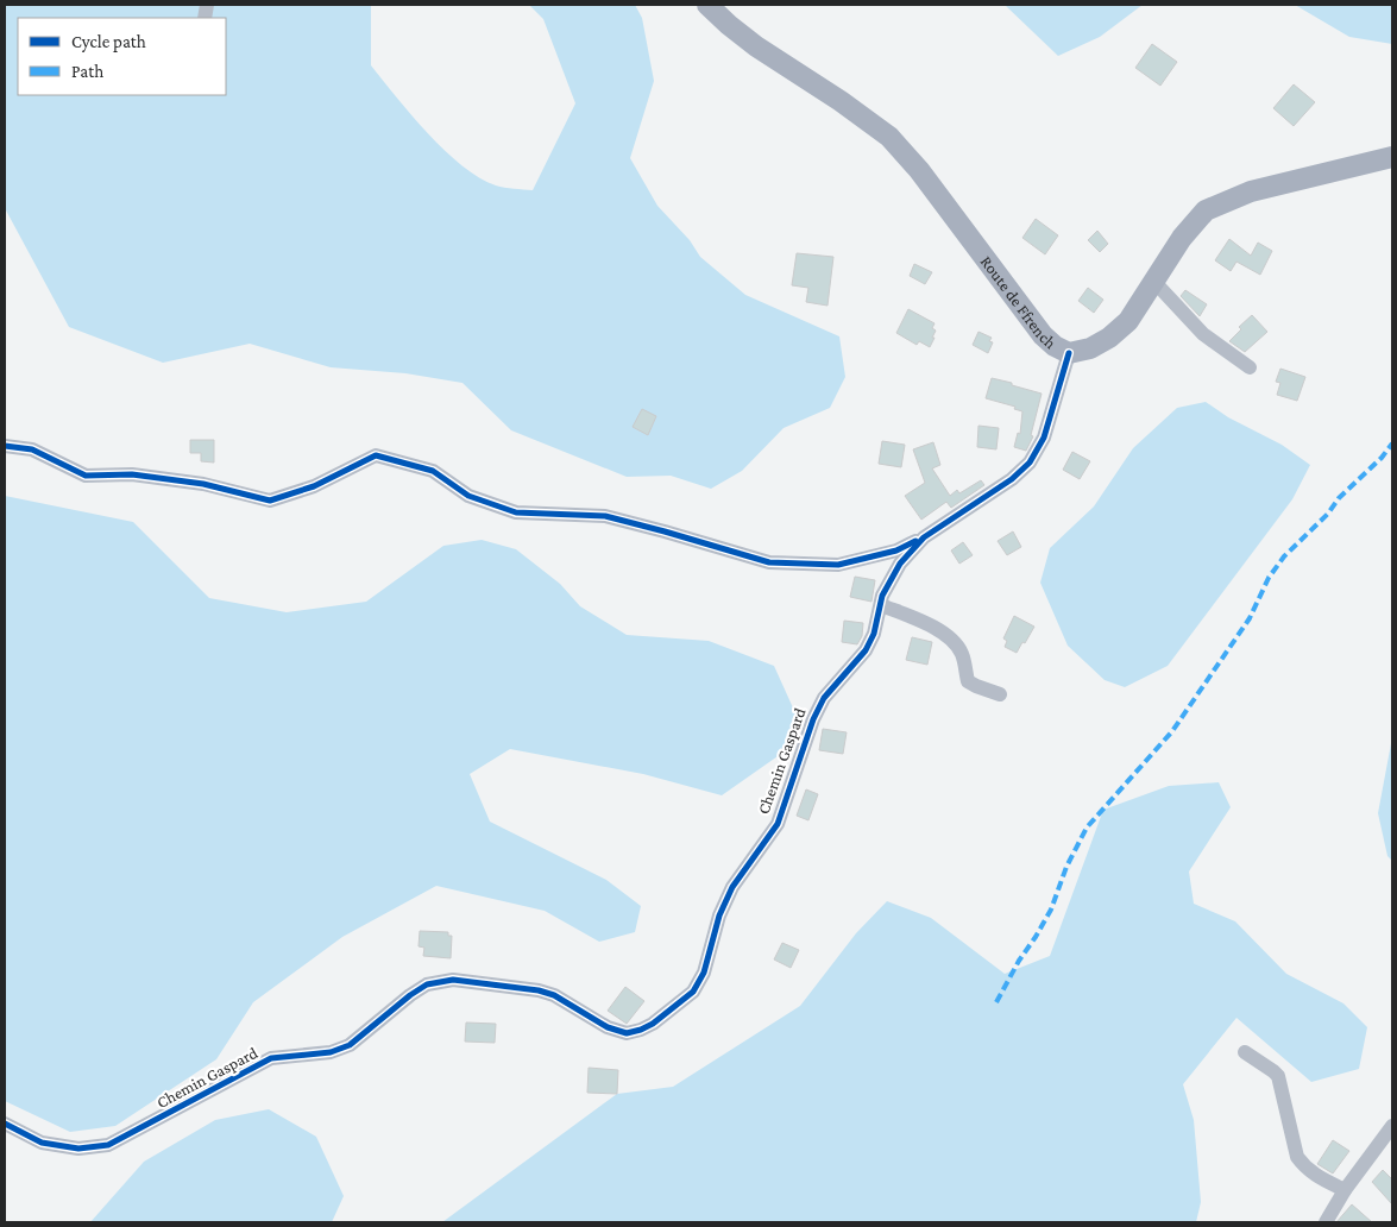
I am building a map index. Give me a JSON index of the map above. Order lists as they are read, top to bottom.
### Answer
{
  "streets": {
    "main road": ["Route de Ffrench"],
    "street": ["Chemin Gaspard"]
  },
  "crossings": [
    ["Route de Ffrench", "Chemin Gaspard"]
  ],
  "legend": ["Cycle path", "Path"]
}
